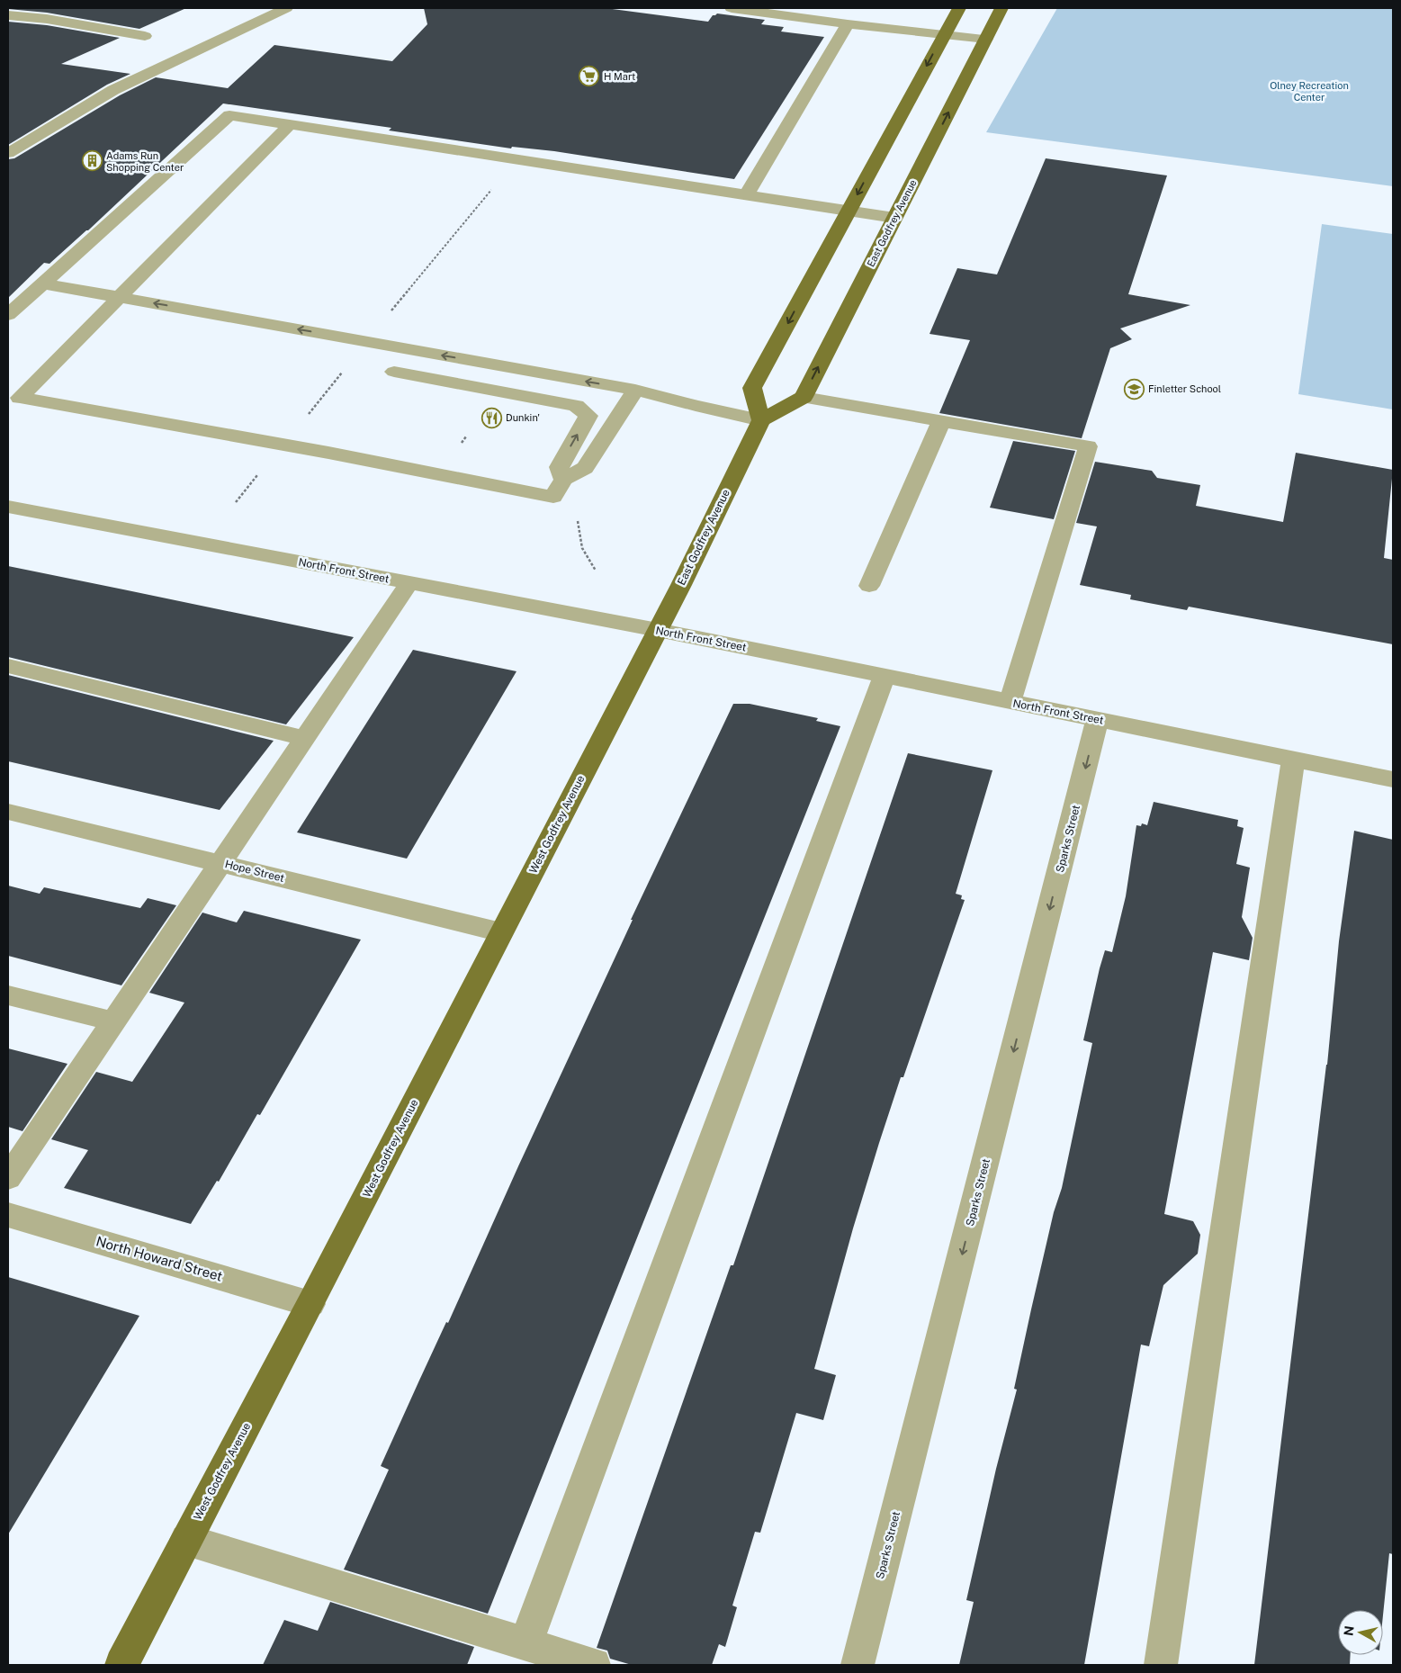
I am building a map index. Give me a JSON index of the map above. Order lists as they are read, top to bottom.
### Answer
{
  "streets": {
    "main road": ["East Godfrey Avenue", "West Godfrey Avenue"],
    "street": [
      "North Front Street",
      "Sparks Street",
      "Hope Street",
      "North Howard Street"
    ]
  },
  "crossings": [
    ["East Godfrey Avenue", "North Front Street"],
    ["East Godfrey Avenue", "West Godfrey Avenue"],
    ["North Front Street", "West Godfrey Avenue"],
    ["North Front Street", "Sparks Street"],
    ["West Godfrey Avenue", "Hope Street"],
    ["West Godfrey Avenue", "North Howard Street"]
  ],
  "one_way": ["Sparks Street"],
  "parks": ["Olney Recreation Center"],
  "places": {
    "supermarket": ["H Mart"],
    "building": ["Adams Run Shopping Center"],
    "school or university": ["Finletter School"],
    "restaurant": ["Dunkin'"]
  },
  "north": "left"
}
